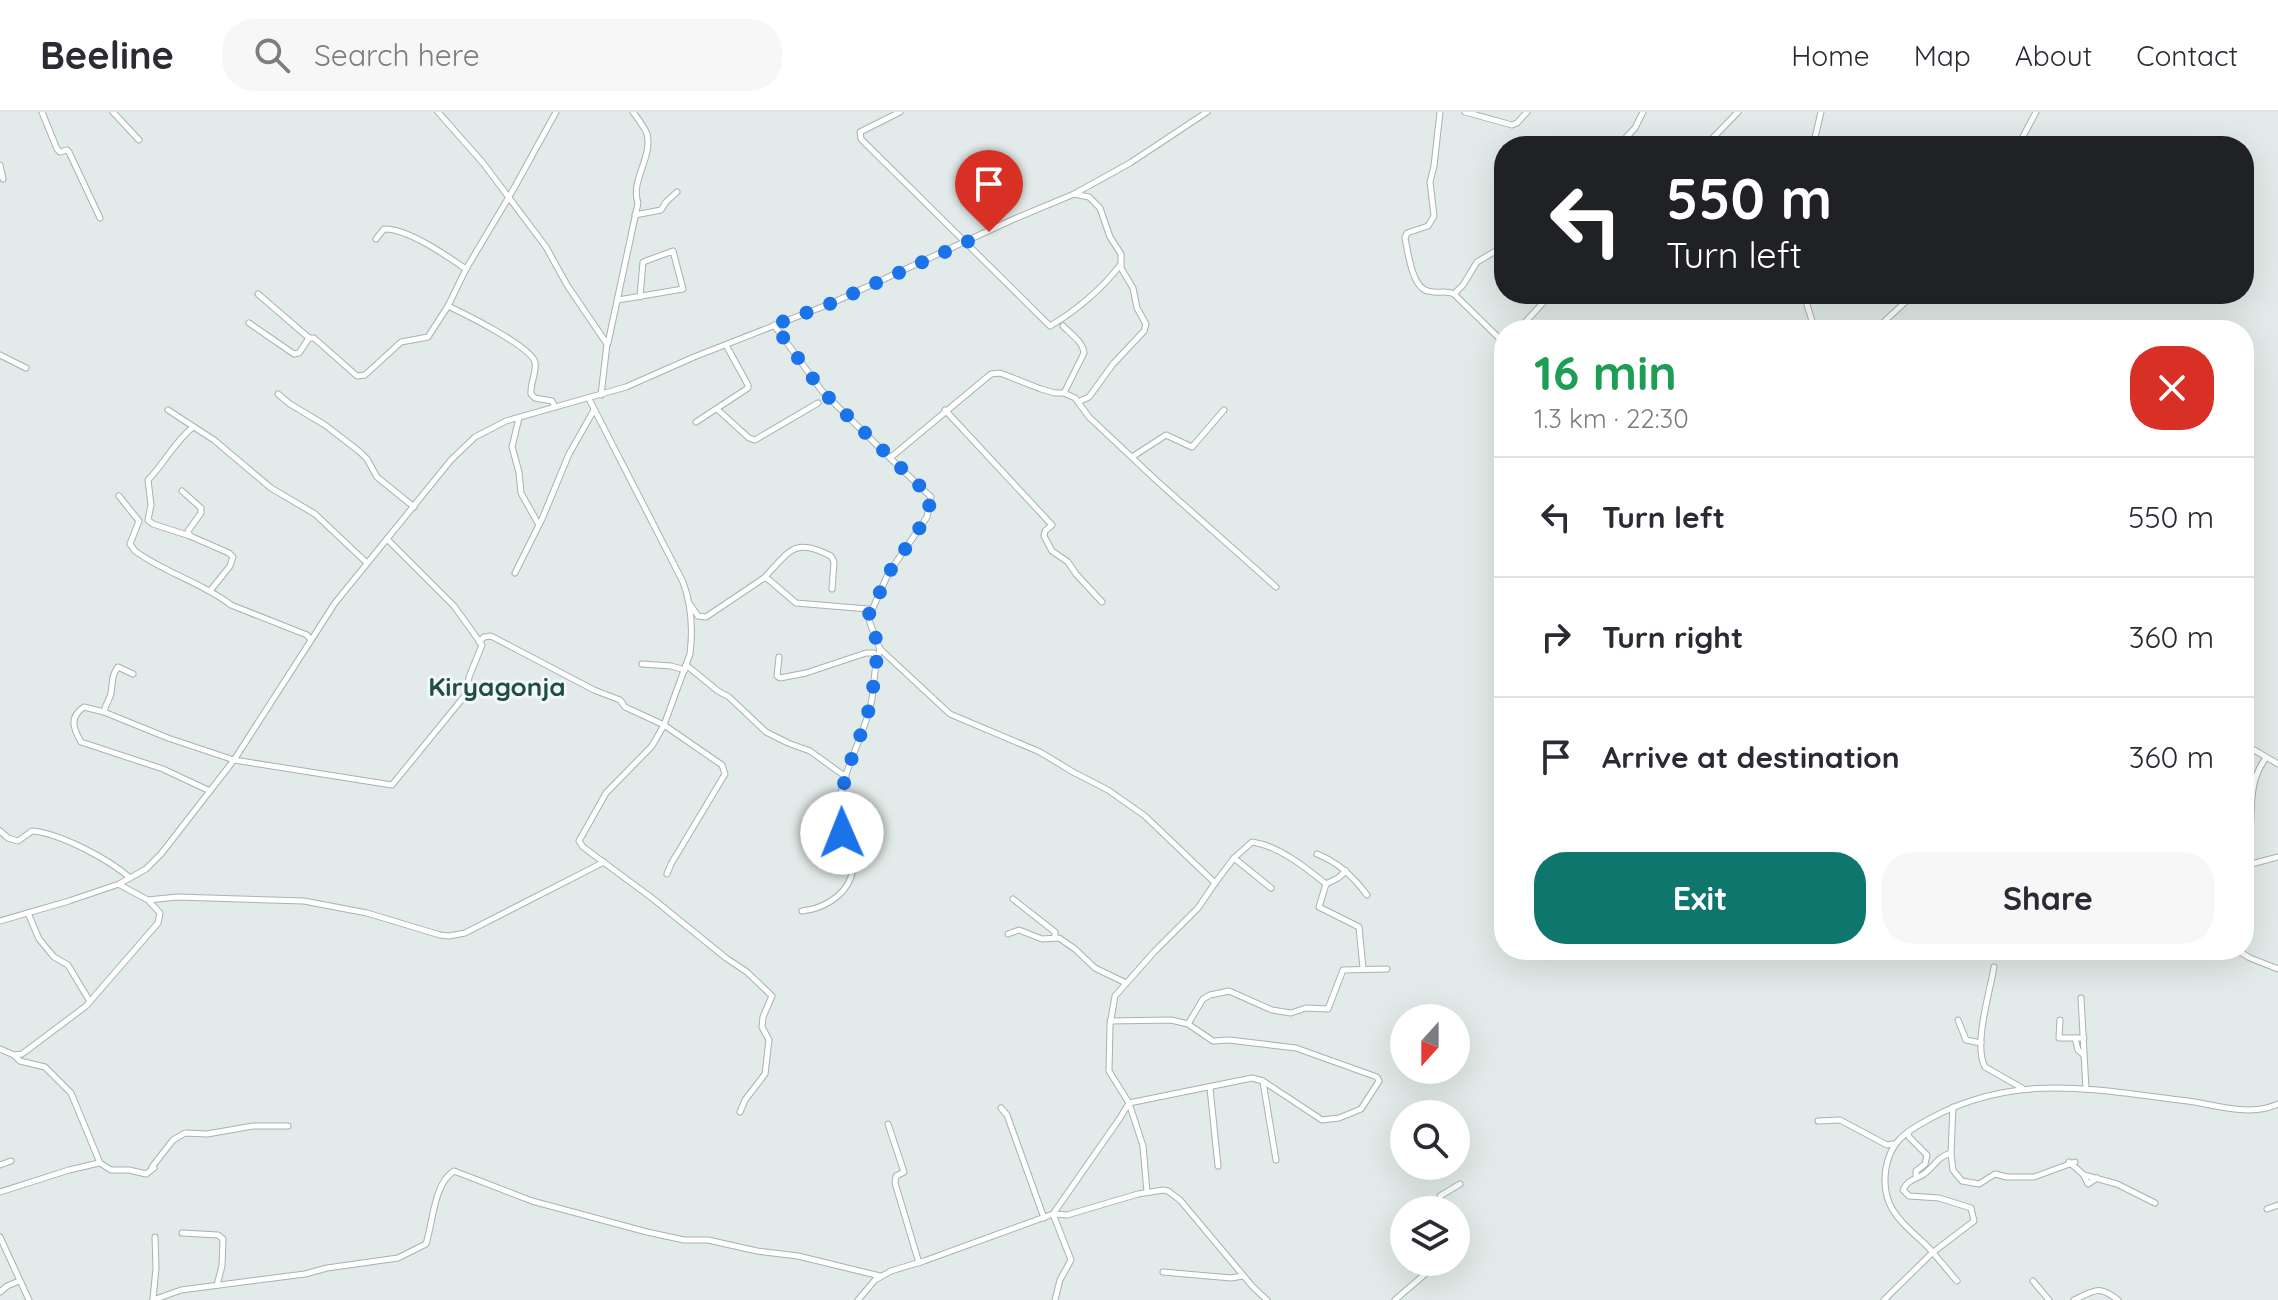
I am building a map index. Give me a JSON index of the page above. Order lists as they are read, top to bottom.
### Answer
{
  "districts": ["Kiryagonja"],
  "north": "bottom",
  "page": {
    "header": "Beeline",
    "search": "Search here",
    "nav": [
      "Home",
      "Map",
      "About",
      "Contact"
    ],
    "turn": ["550 m", "Turn left"],
    "heading": ["16 min", "1.3 km · 22:30"],
    "list": [
      {
        "name": "Turn left",
        "value": "550 m"
      },
      {
        "name": "Turn right",
        "value": "360 m"
      },
      {
        "name": "Arrive at destination",
        "value": "360 m"
      }
    ],
    "buttons": ["Exit", "Share"]
  }
}
